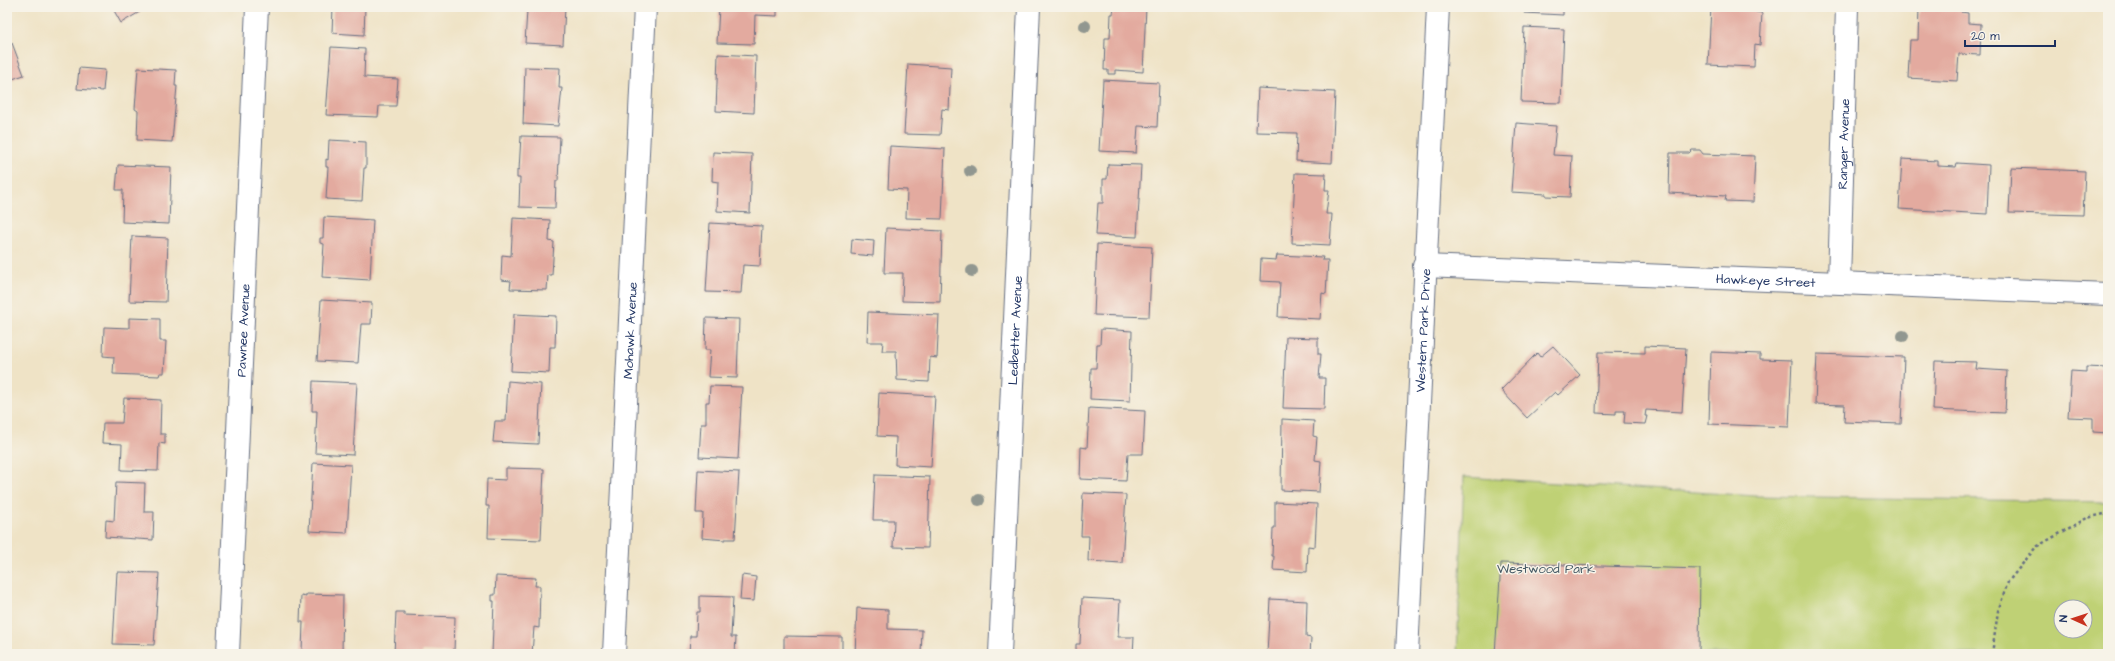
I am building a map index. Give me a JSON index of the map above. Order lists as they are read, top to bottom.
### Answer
{
  "streets": {
    "street": [
      "Ranger Avenue",
      "Hawkeye Street",
      "Mohawk Avenue",
      "Western Park Drive",
      "Pawnee Avenue",
      "Ledbetter Avenue"
    ]
  },
  "crossings": [
    ["Ranger Avenue", "Hawkeye Street"],
    ["Hawkeye Street", "Western Park Drive"]
  ],
  "parks": ["Westwood Park"],
  "scale_bar": "20 m",
  "north": "left"
}
